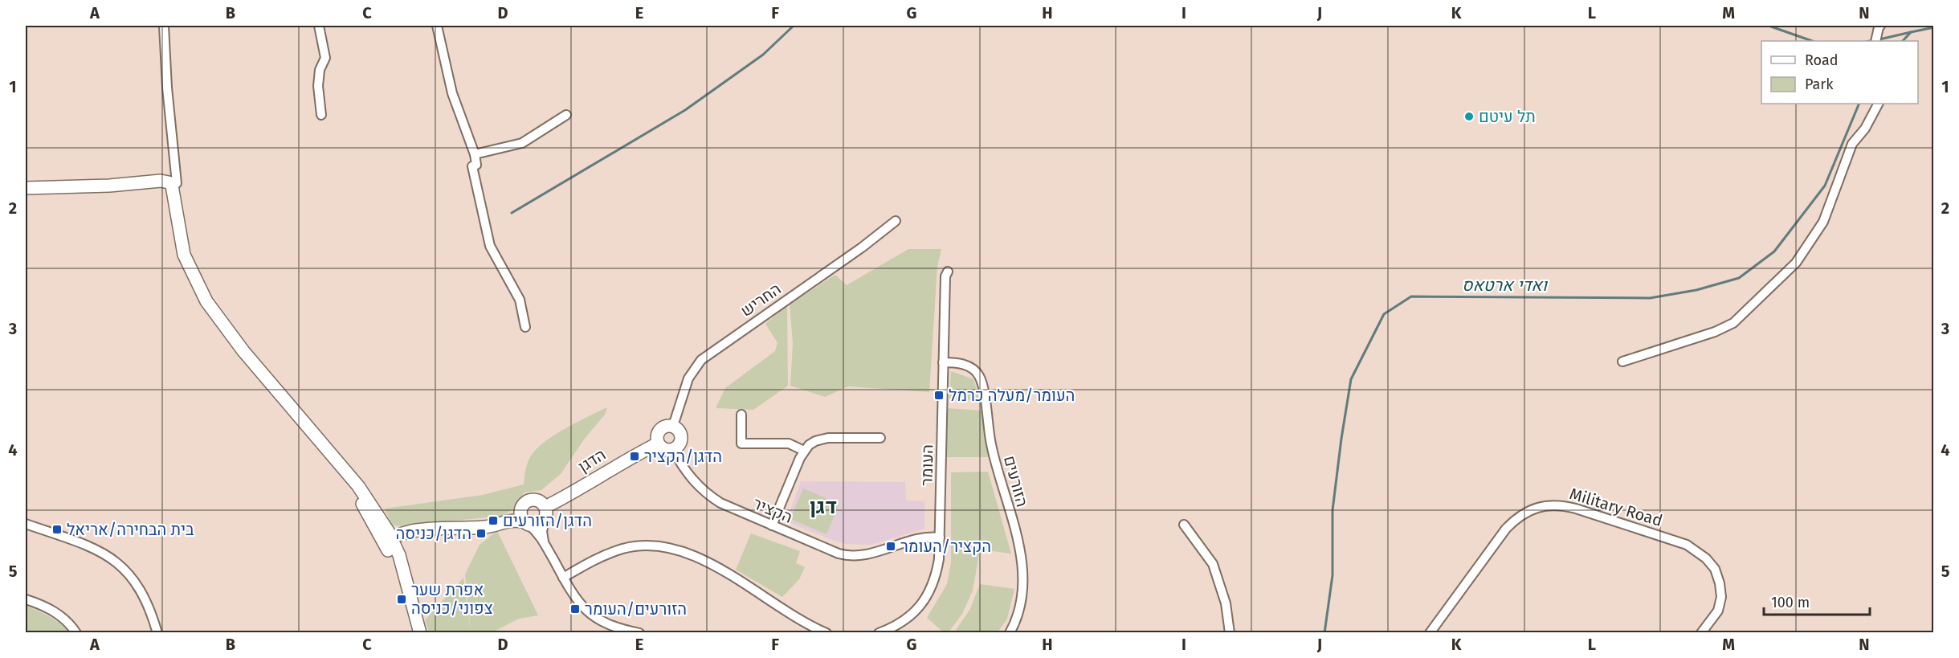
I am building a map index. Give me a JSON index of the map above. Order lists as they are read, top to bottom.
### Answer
{
  "streets": {
    "main road": ["הדגן"],
    "street": [
      "החריש",
      "העומר",
      "הזורעים",
      "Military Road",
      "הקציר"
    ]
  },
  "crossings": [
    ["החריש", "הדגן"],
    ["החריש", "הקציר"],
    ["הדגן", "הקציר"],
    ["העומר", "הזורעים"],
    ["העומר", "הקציר"]
  ],
  "districts": ["דגן"],
  "water": ["ואדי ארטאס"],
  "places": {
    "other": ["תל עיטם"],
    "transit": [
      "העומר/מעלה כרמל",
      "הדגן/הקציר",
      "הדגן/הזורעים",
      "בית הבחירה/אריאל",
      "הדגן/כניסה",
      "הקציר/העומר",
      "אפרת שער צפוני/כניסה",
      "הזורעים/העומר"
    ]
  },
  "legend": ["Road", "Park"],
  "scale_bar": "100 m",
  "grid": {
    "columns": [
      "A",
      "B",
      "C",
      "D",
      "E",
      "F",
      "G",
      "H",
      "I",
      "J",
      "K",
      "L",
      "M",
      "N"
    ],
    "rows": [
      "1",
      "2",
      "3",
      "4",
      "5"
    ]
  }
}
